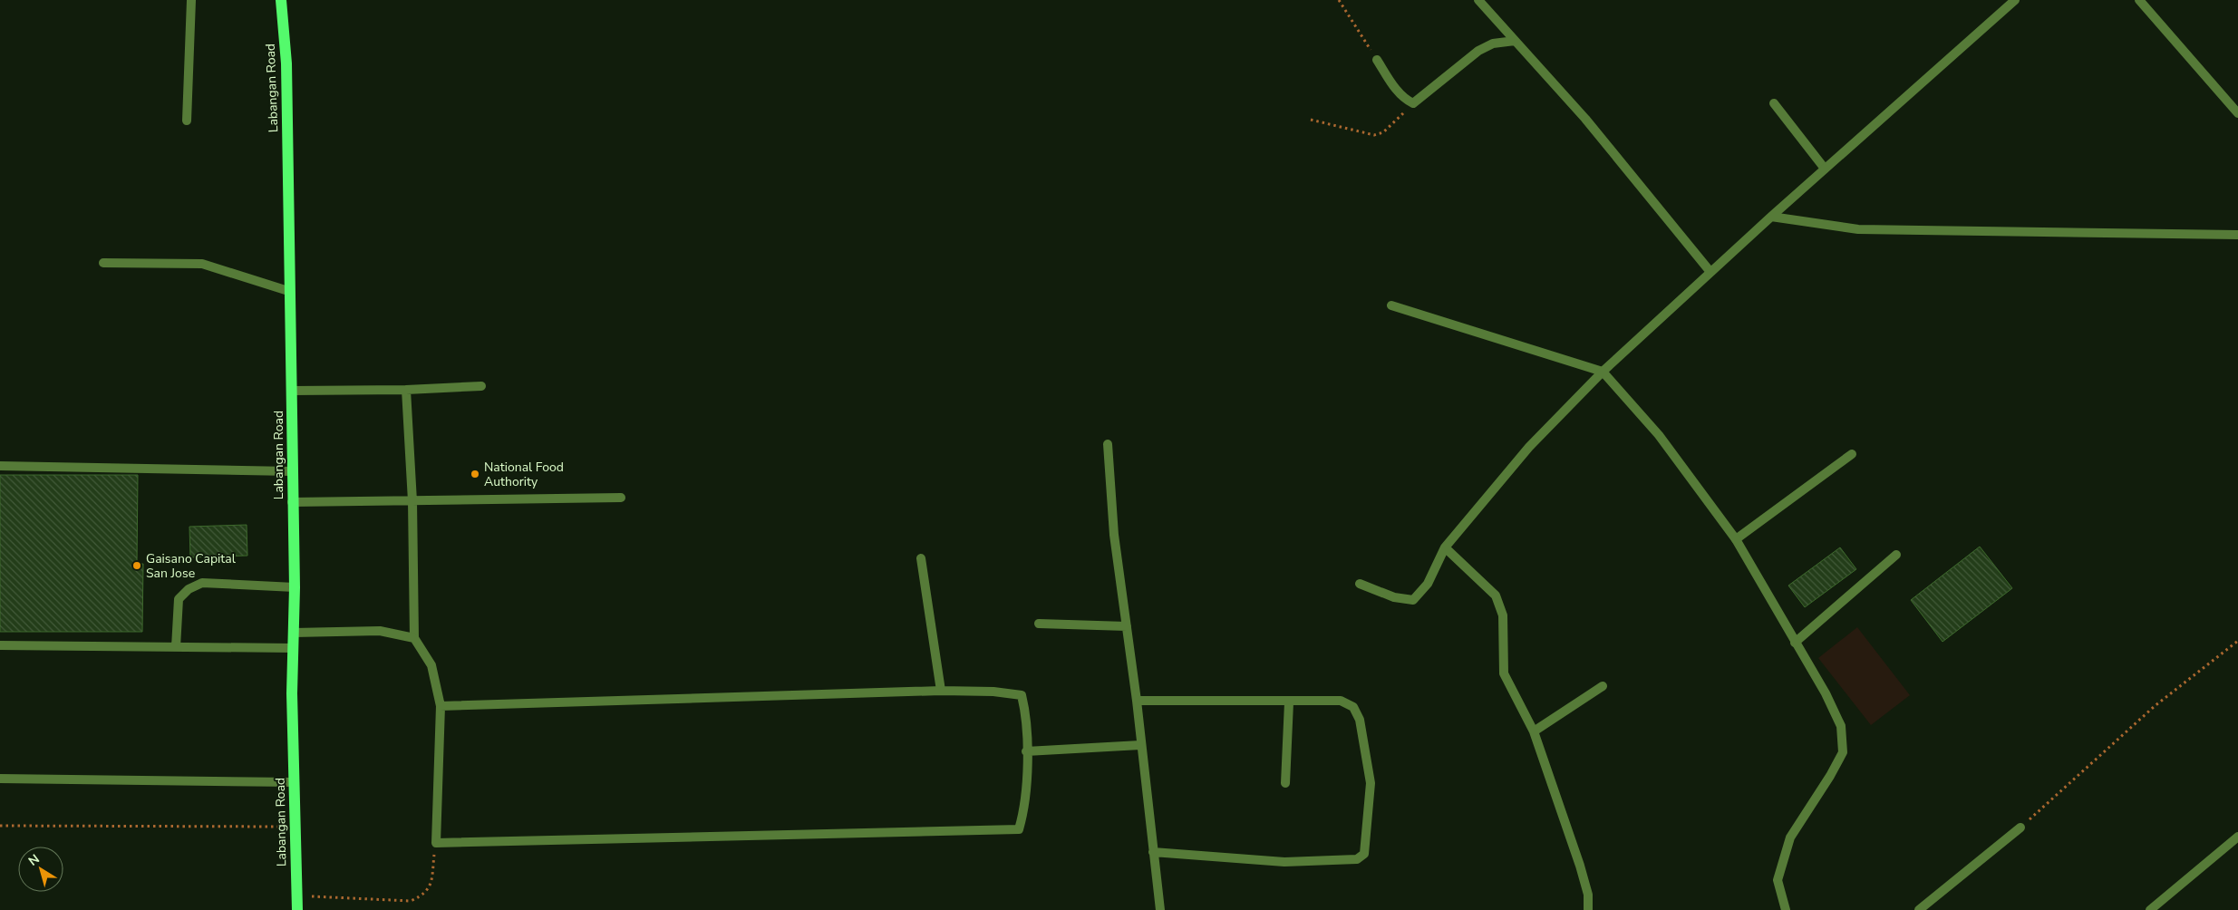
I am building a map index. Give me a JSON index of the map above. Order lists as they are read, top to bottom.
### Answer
{
  "streets": {
    "main road": ["Labangan Road"]
  },
  "places": ["National Food Authority", "Gaisano Capital San Jose"],
  "north": "top left"
}
